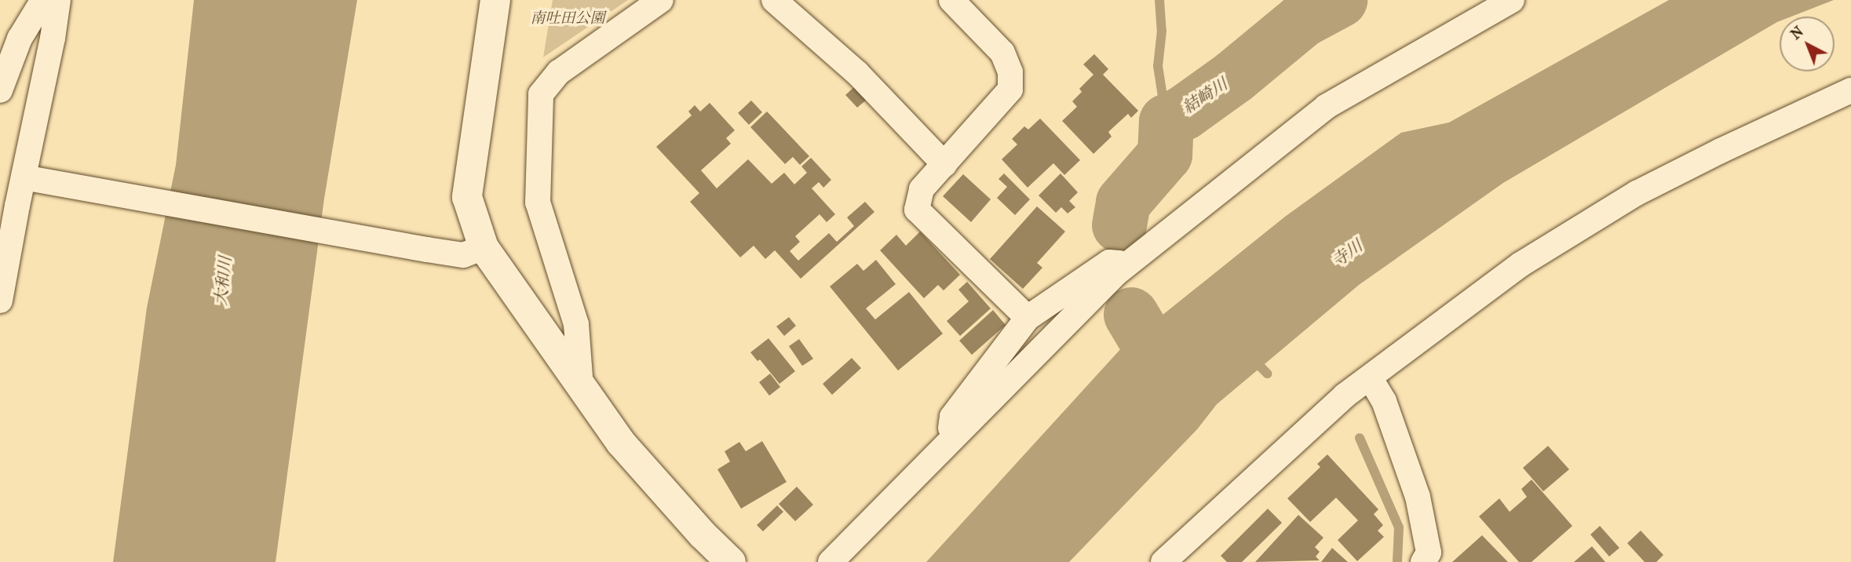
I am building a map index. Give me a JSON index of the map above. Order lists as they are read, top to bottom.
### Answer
{
  "water": ["結崎川", "寺川", "大和川"],
  "parks": ["南吐田公園"],
  "north": "top left"
}
